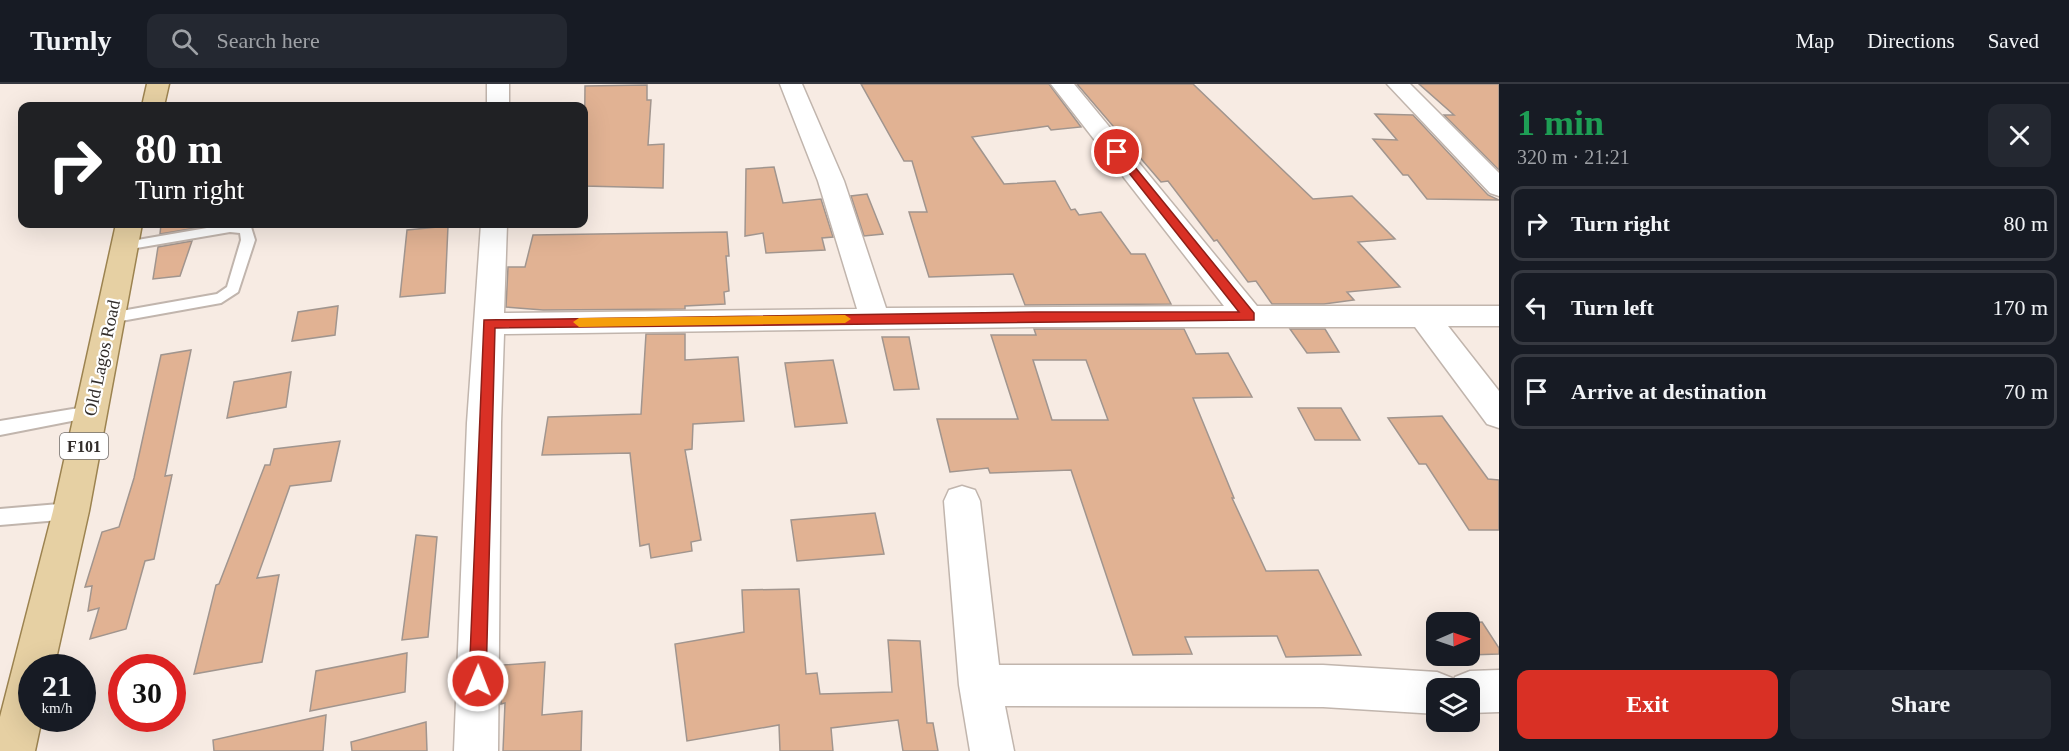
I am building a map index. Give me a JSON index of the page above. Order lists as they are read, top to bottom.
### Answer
{
  "streets": {
    "main road": ["Old Lagos Road", "F101"]
  },
  "north": "right",
  "page": {
    "header": "Turnly",
    "search": "Search here",
    "nav": ["Map", "Directions", "Saved"],
    "heading": ["1 min", "320 m · 21:21"],
    "turn": ["80 m", "Turn right"],
    "list": [
      {
        "name": "Turn right",
        "value": "80 m"
      },
      {
        "name": "Turn left",
        "value": "170 m"
      },
      {
        "name": "Arrive at destination",
        "value": "70 m"
      }
    ],
    "speed": "21 km/h",
    "limit": "30",
    "buttons": ["Exit", "Share"]
  }
}
